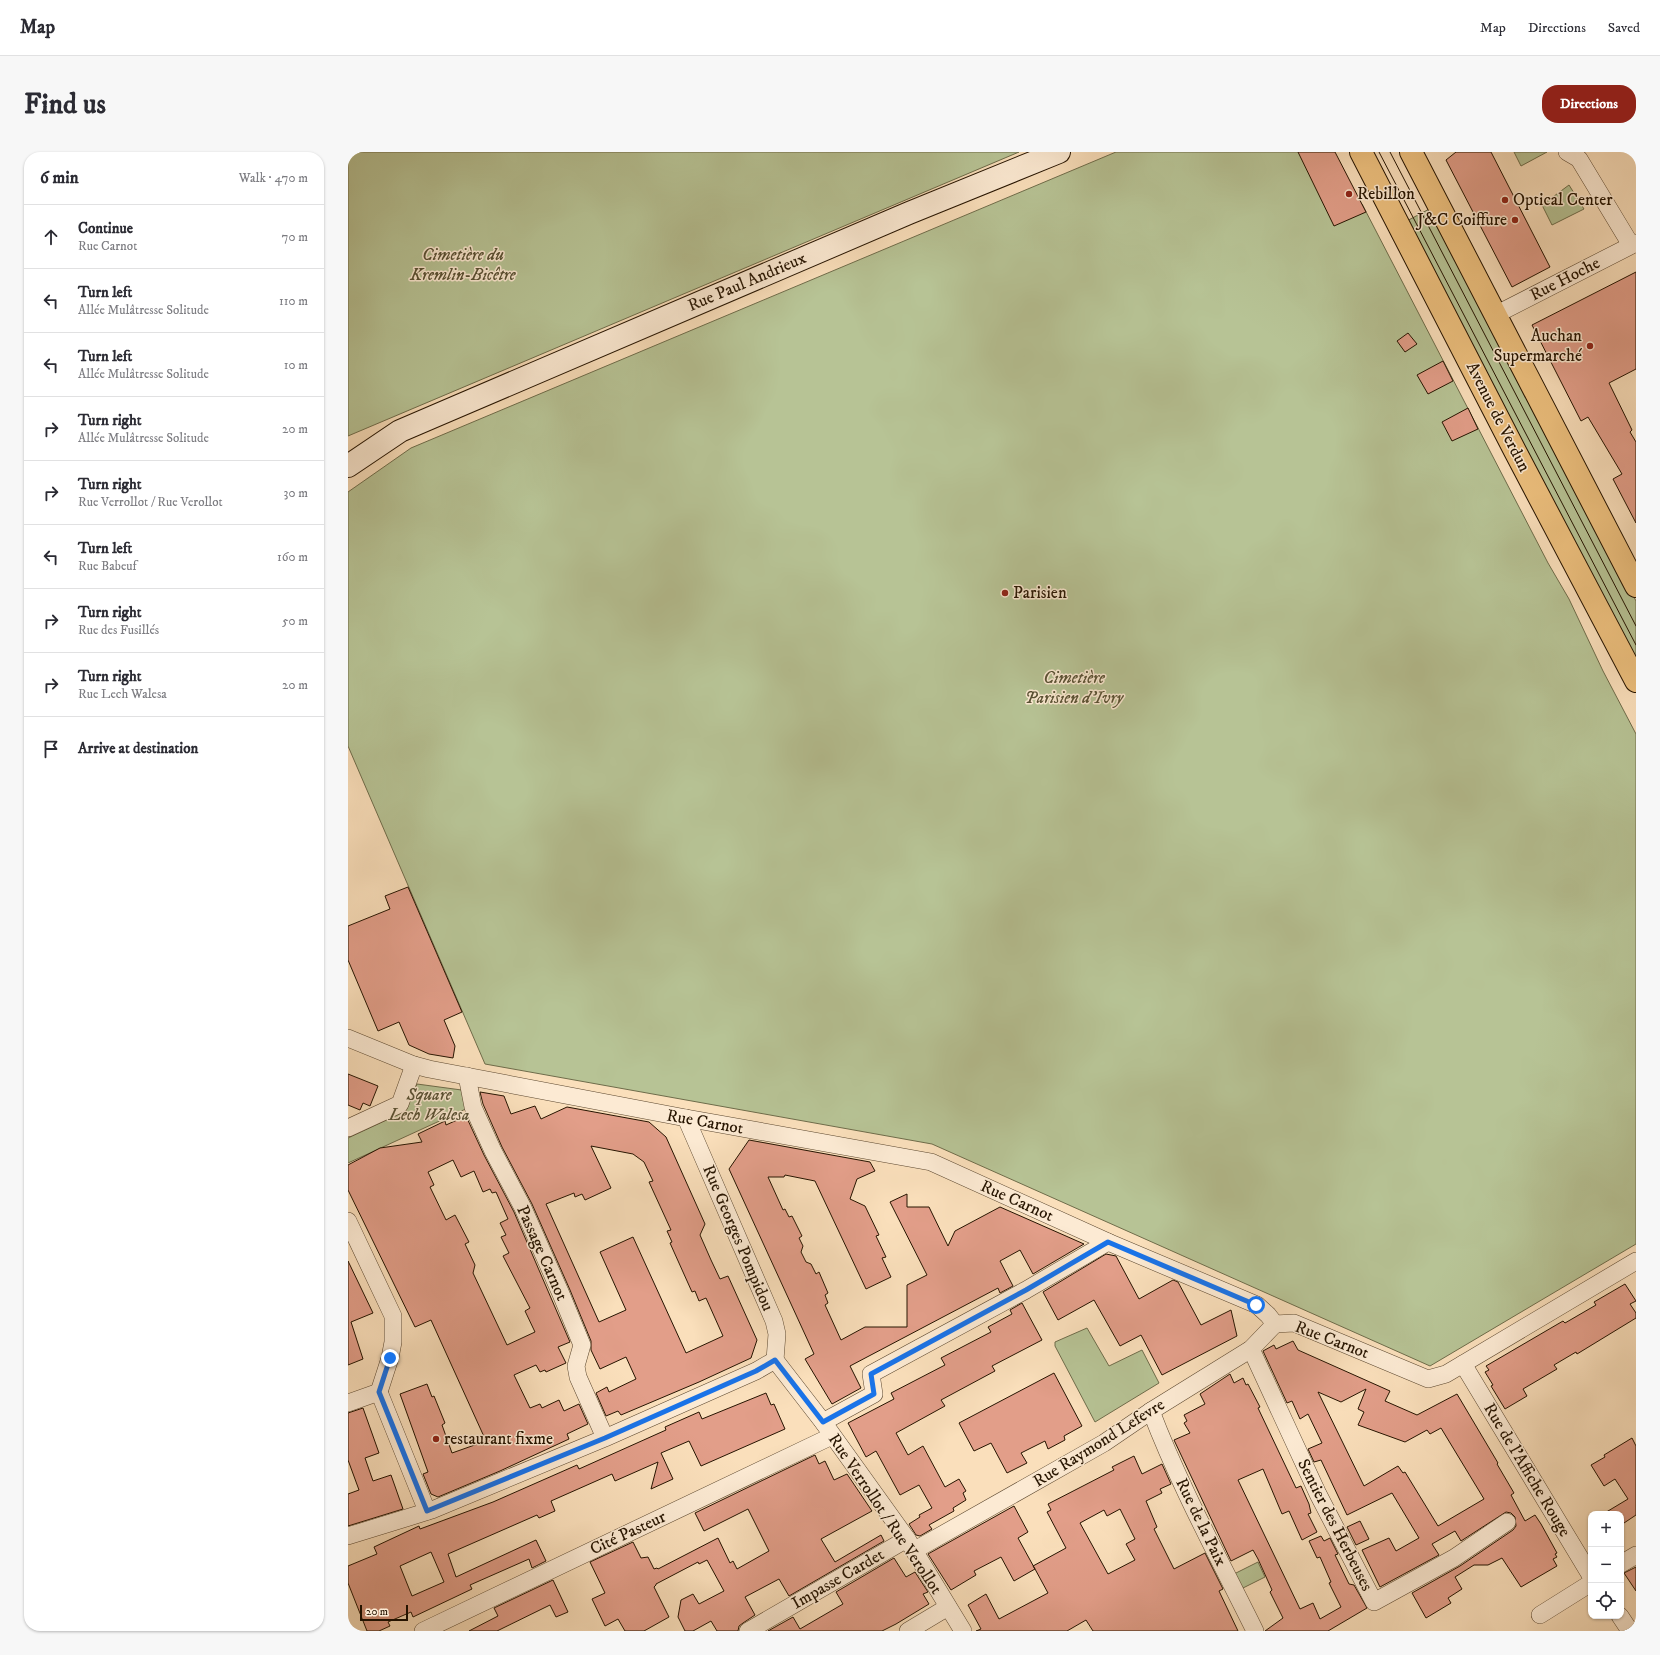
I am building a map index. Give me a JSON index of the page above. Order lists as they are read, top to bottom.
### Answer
{
  "streets": {
    "main road": ["Rue Paul Andrieux", "Avenue de Verdun"],
    "street": [
      "Rue Hoche",
      "Rue Carnot",
      "Rue Georges Pompidou",
      "Passage Carnot",
      "Rue Raymond Lefevre",
      "Rue de l'Affiche Rouge",
      "Rue Verrollot / Rue Verollot",
      "Rue de la Paix",
      "Sentier des Herbeuses",
      "Cité Pasteur",
      "Impasse Cardet"
    ]
  },
  "crossings": [
    ["Rue Carnot", "Rue Georges Pompidou"],
    ["Rue Carnot", "Passage Carnot"],
    ["Rue Carnot", "Rue Raymond Lefevre"],
    ["Rue Carnot", "Rue de l'Affiche Rouge"],
    ["Rue Georges Pompidou", "Rue Verrollot / Rue Verollot"],
    ["Rue Raymond Lefevre", "Rue Verrollot / Rue Verollot"],
    ["Rue Raymond Lefevre", "Rue de la Paix"],
    ["Rue Raymond Lefevre", "Sentier des Herbeuses"],
    ["Rue Raymond Lefevre", "Impasse Cardet"],
    ["Rue Verrollot / Rue Verollot", "Cité Pasteur"],
    ["Rue Verrollot / Rue Verollot", "Impasse Cardet"]
  ],
  "parks": ["Cimetière du Kremlin-Bicêtre", "Cimetière Parisien d'Ivry", "Square Lech Walesa"],
  "places": [
    "Rebillon",
    "Optical Center",
    "J&C Coiffure",
    "Auchan Supermarché",
    "Parisien",
    "restaurant fixme"
  ],
  "scale_bar": "20 m",
  "page": {
    "header": "Map",
    "nav": ["Map", "Directions", "Saved"],
    "buttons": "Directions",
    "title": "Find us",
    "heading": ["6 min", "Walk · 470 m"],
    "list": [
      ["Continue", "Rue Carnot", "70 m"],
      ["Turn left", "Allée Mulâtresse Solitude", "110 m"],
      ["Turn left", "Allée Mulâtresse Solitude", "10 m"],
      ["Turn right", "Allée Mulâtresse Solitude", "20 m"],
      ["Turn right", "Rue Verrollot / Rue Verollot", "30 m"],
      ["Turn left", "Rue Babeuf", "160 m"],
      ["Turn right", "Rue des Fusillés", "50 m"],
      ["Turn right", "Rue Lech Walesa", "20 m"],
      "Arrive at destination"
    ],
    "map_buttons": ["+", "−"],
    "scale": "20 m"
  }
}
